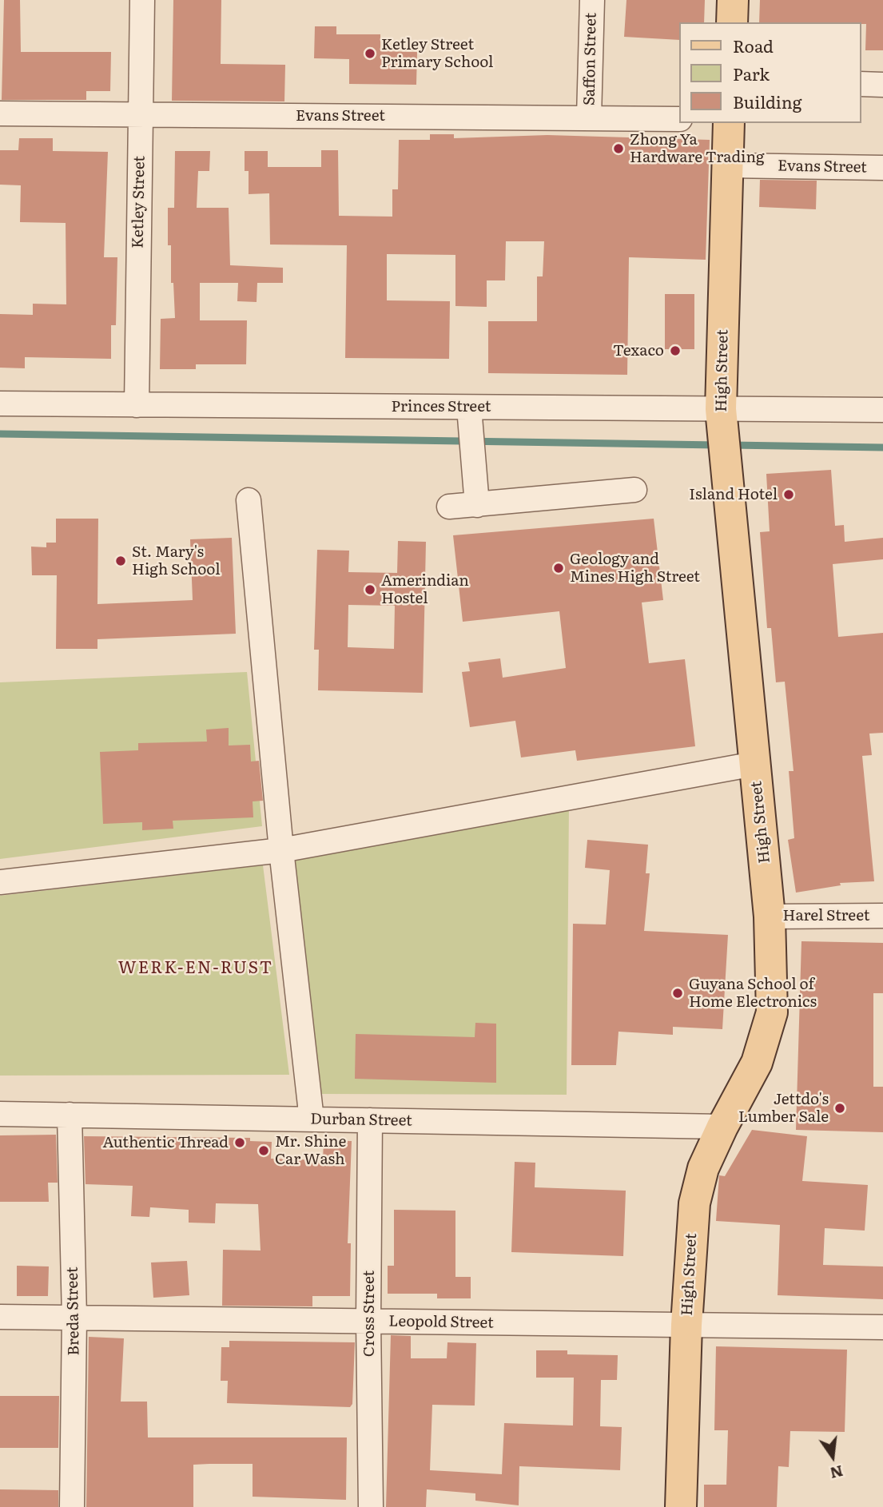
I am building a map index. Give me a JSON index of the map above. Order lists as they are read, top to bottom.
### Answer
{
  "streets": {
    "main road": ["High Street"],
    "street": [
      "Saffon Street",
      "Evans Street",
      "Ketley Street",
      "Princes Street",
      "Harel Street",
      "Durban Street",
      "Breda Street",
      "Cross Street",
      "Leopold Street"
    ]
  },
  "crossings": [
    ["Saffon Street", "Evans Street"],
    ["Evans Street", "Ketley Street"],
    ["Evans Street", "High Street"],
    ["Ketley Street", "Princes Street"],
    ["High Street", "Princes Street"],
    ["High Street", "Harel Street"],
    ["High Street", "Durban Street"],
    ["High Street", "Leopold Street"],
    ["Durban Street", "Breda Street"],
    ["Durban Street", "Cross Street"],
    ["Breda Street", "Leopold Street"],
    ["Cross Street", "Leopold Street"]
  ],
  "districts": ["WERK-EN-RUST"],
  "places": [
    "Ketley Street Primary School",
    "Zhong Ya Hardware Trading",
    "Texaco",
    "Island Hotel",
    "St. Mary's High School",
    "Geology and Mines High Street",
    "Amerindian Hostel",
    "Guyana School of Home Electronics",
    "Jettdo's Lumber Sale",
    "Authentic Thread",
    "Mr. Shine Car Wash"
  ],
  "legend": ["Road", "Park", "Building"],
  "north": "bottom"
}
